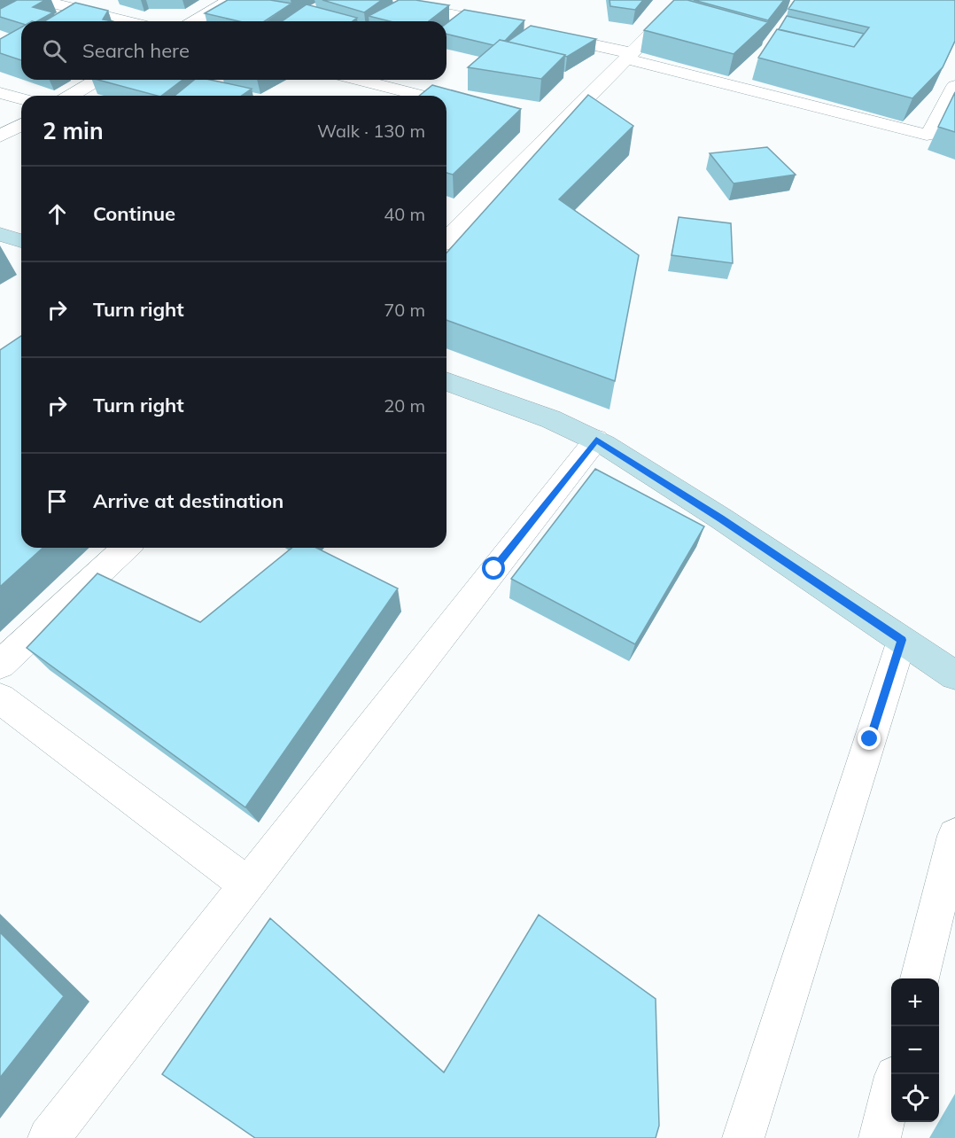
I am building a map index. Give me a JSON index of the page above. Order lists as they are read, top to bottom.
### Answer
{
  "page": {
    "search": "Search here",
    "heading": ["2 min", "Walk · 130 m"],
    "list": [
      ["Continue", "40 m"],
      ["Turn right", "70 m"],
      ["Turn right", "20 m"],
      "Arrive at destination"
    ],
    "map_buttons": ["+", "−"]
  }
}
